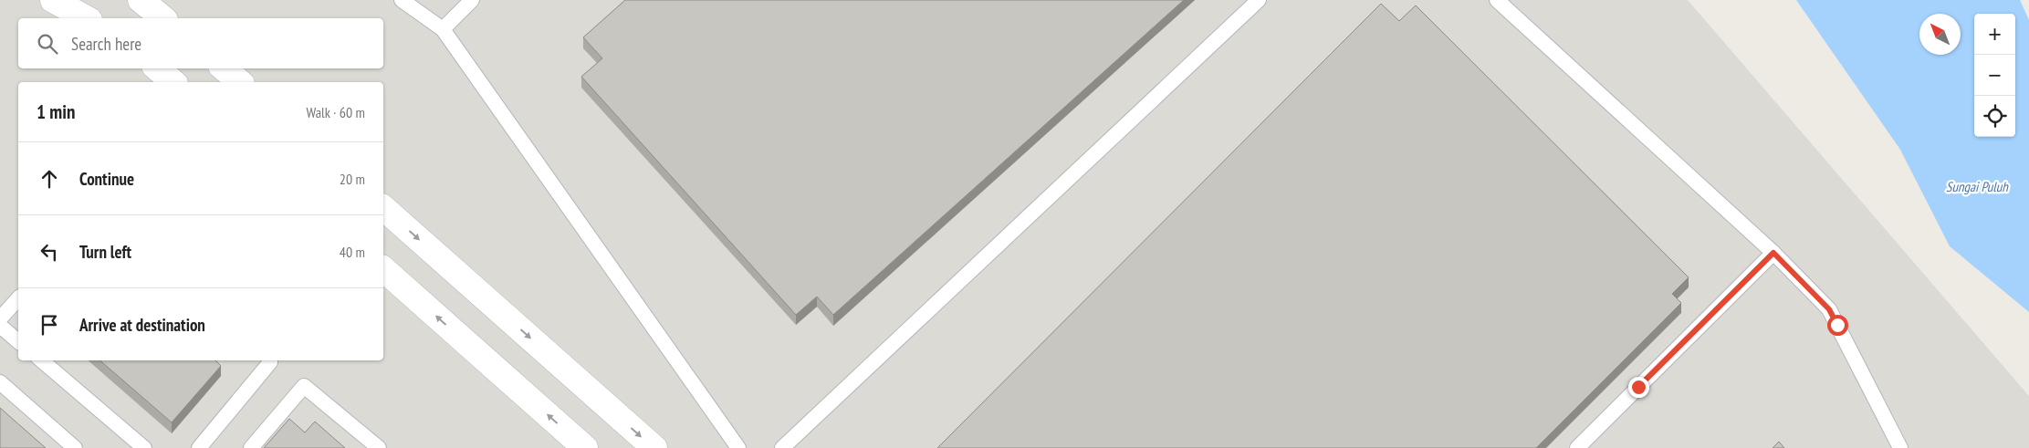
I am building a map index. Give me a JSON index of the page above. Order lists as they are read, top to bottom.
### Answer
{
  "water": ["Sungai Puluh"],
  "north": "top left",
  "page": {
    "map_buttons": ["+", "−"],
    "search": "Search here",
    "heading": ["1 min", "Walk · 60 m"],
    "list": [
      ["Continue", "20 m"],
      ["Turn left", "40 m"],
      "Arrive at destination"
    ]
  }
}
